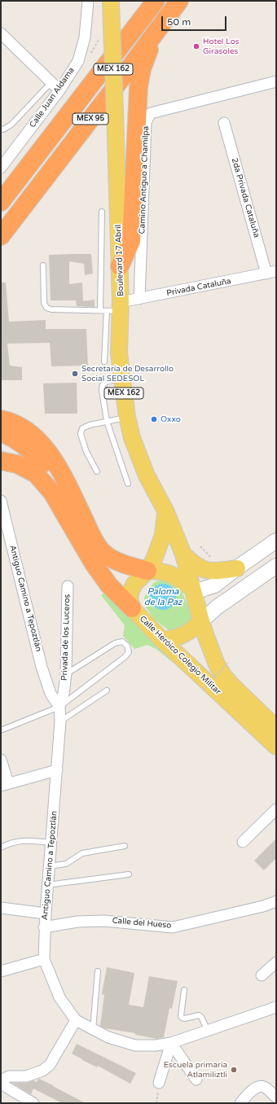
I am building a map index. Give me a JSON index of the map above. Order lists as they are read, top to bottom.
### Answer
{
  "streets": {
    "highway": ["MEX 95"],
    "main road": ["MEX 162", "Boulevard 17 Abril", "Calle Heróico Colegio Militar"],
    "street": [
      "Calle Juan Aldama",
      "Camino Antiguo a Chamilpa",
      "2da Privada Cataluña",
      "Privada Cataluña",
      "Antiguo Camino a Tepoztlán",
      "Privada de los Luceros",
      "Calle del Hueso"
    ]
  },
  "crossings": [
    ["Camino Antiguo a Chamilpa", "Privada Cataluña"],
    ["2da Privada Cataluña", "Privada Cataluña"],
    ["Boulevard 17 Abril", "Privada Cataluña"],
    ["Boulevard 17 Abril", "Calle Heróico Colegio Militar"],
    ["Antiguo Camino a Tepoztlán", "Privada de los Luceros"],
    ["Antiguo Camino a Tepoztlán", "Calle del Hueso"]
  ],
  "water": ["Paloma de la Paz"],
  "places": [
    "Hotel Los Girasoles",
    "Secretaría de Desarrollo Social SEDESOL",
    "Oxxo",
    "Escuela primaria Atlamiliztli"
  ],
  "scale_bar": "50 m"
}
